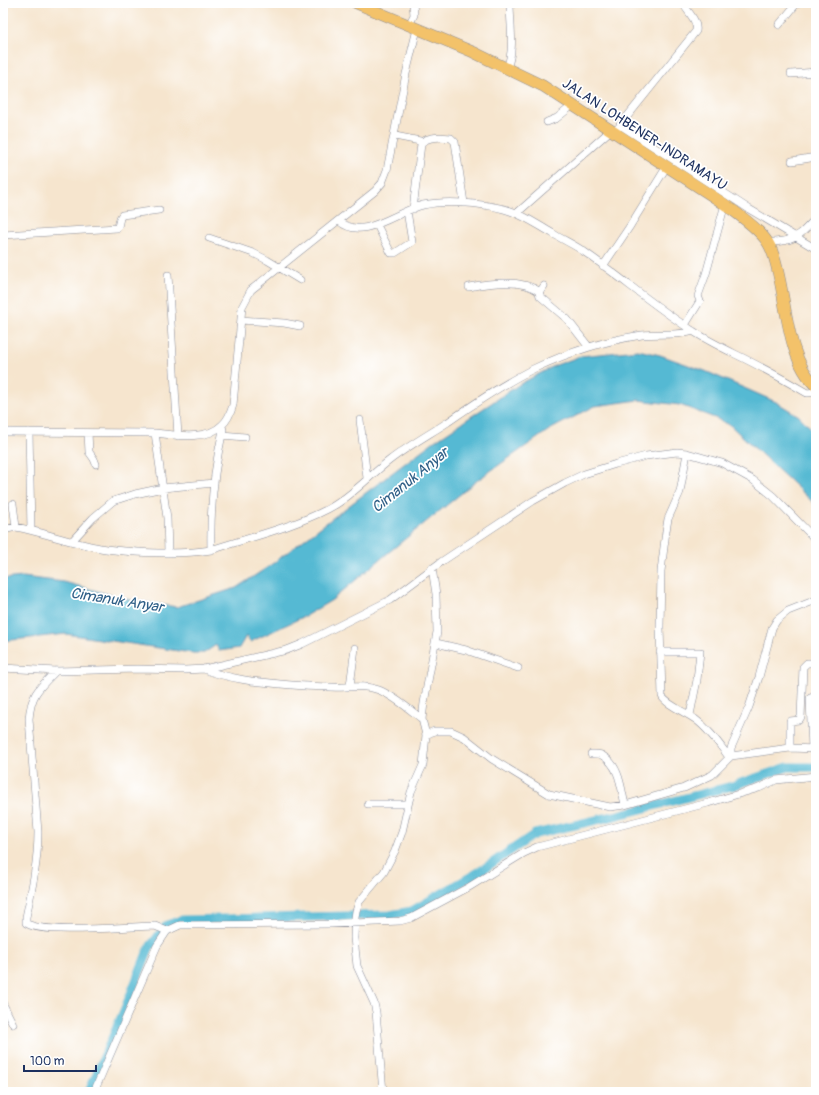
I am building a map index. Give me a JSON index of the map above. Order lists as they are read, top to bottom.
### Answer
{
  "streets": {
    "highway": ["JALAN LOHBENER-INDRAMAYU"]
  },
  "water": ["Cimanuk Anyar"],
  "scale_bar": "100 m"
}
